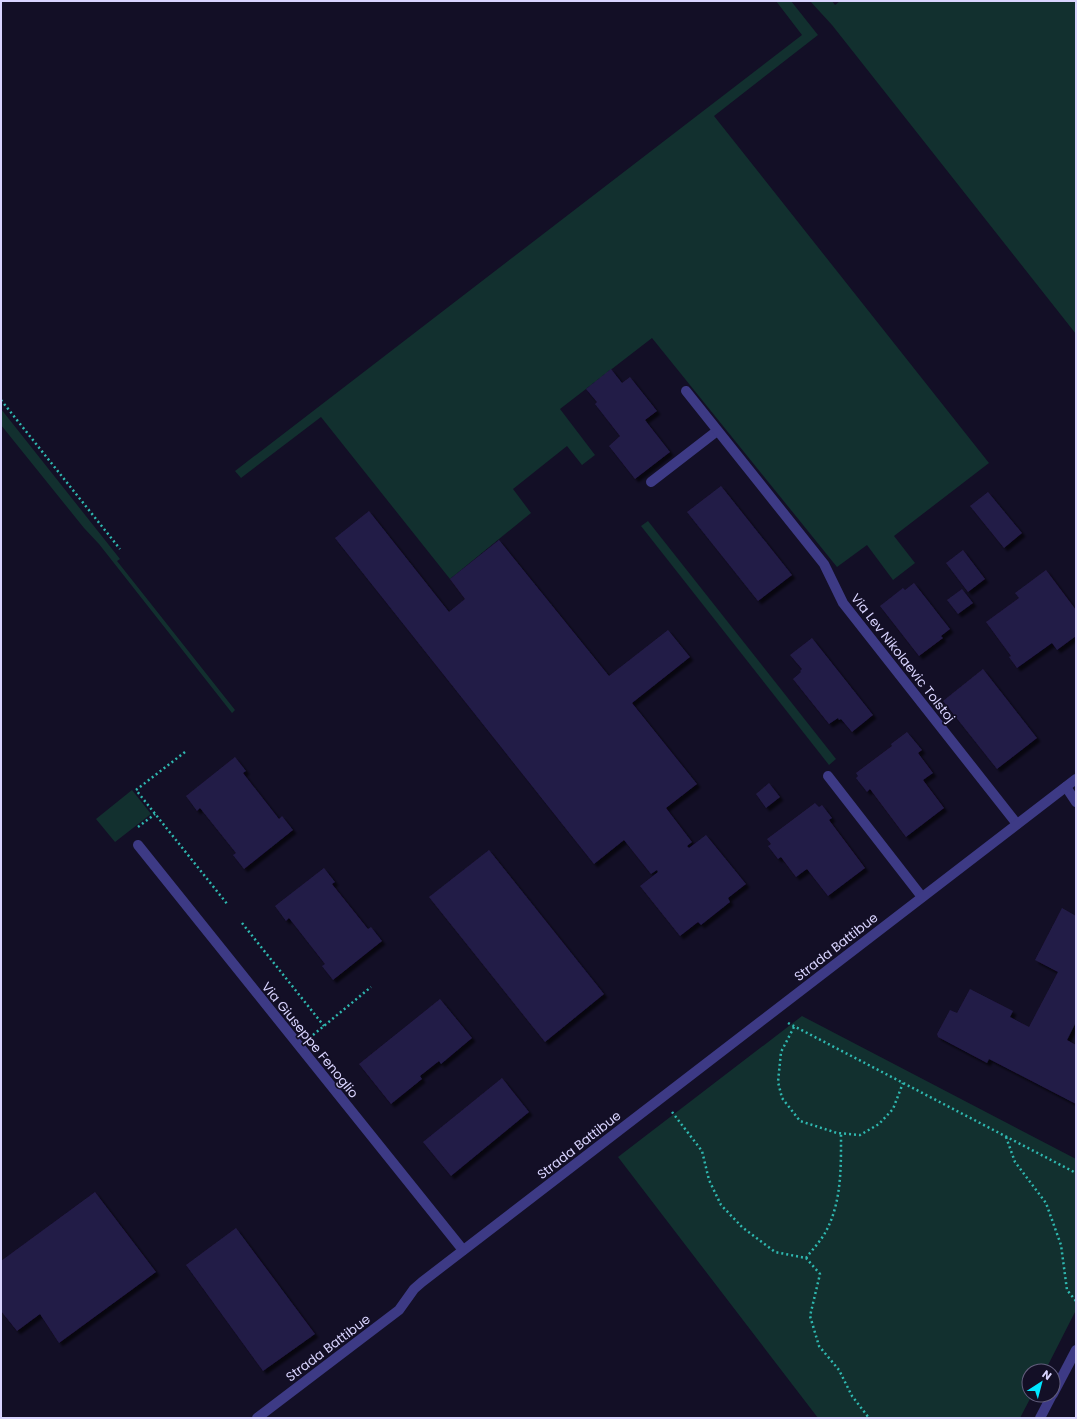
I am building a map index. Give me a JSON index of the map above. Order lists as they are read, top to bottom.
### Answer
{
  "streets": {
    "street": ["Via Lev Nikolaevic Tolstoj", "Strada Battibue", "Via Giuseppe Fenoglio"]
  },
  "crossings": [
    ["Via Lev Nikolaevic Tolstoj", "Strada Battibue"],
    ["Strada Battibue", "Via Giuseppe Fenoglio"]
  ],
  "north": "top right"
}
